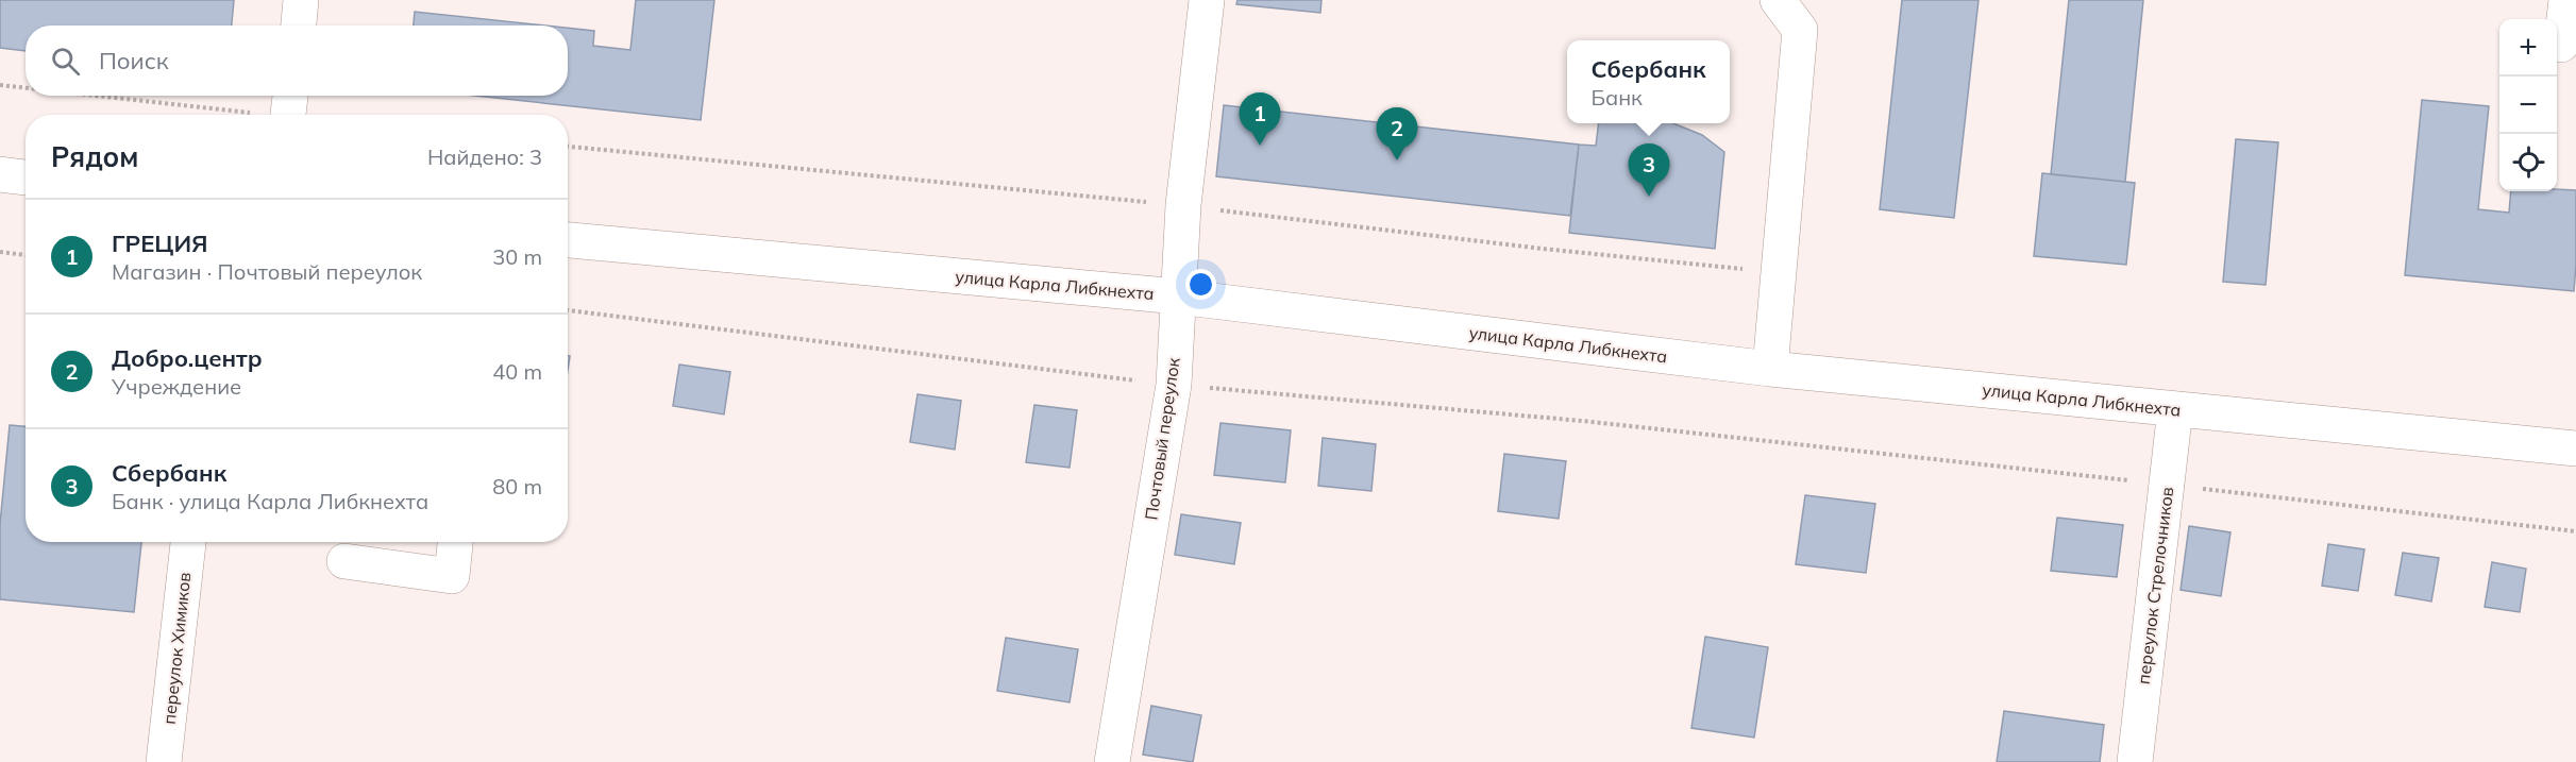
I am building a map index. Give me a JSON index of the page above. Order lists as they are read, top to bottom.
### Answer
{
  "streets": {
    "street": [
      "улица Карла Либкнехта",
      "Почтовый переулок",
      "переулок Стрелочников",
      "переулок Химиков"
    ]
  },
  "crossings": [
    ["улица Карла Либкнехта", "Почтовый переулок"],
    ["улица Карла Либкнехта", "переулок Стрелочников"]
  ],
  "page": {
    "map_buttons": ["+", "−"],
    "search": "Поиск",
    "popup": ["Сбербанк", "Банк"],
    "pins": ["1", "2", "3"],
    "heading": ["Рядом", "Найдено: 3"],
    "list": [
      {
        "mark": "1",
        "name": "ГРЕЦИЯ",
        "note": "Магазин · Почтовый переулок",
        "value": "30 m"
      },
      {
        "mark": "2",
        "name": "Добро.центр",
        "note": "Учреждение",
        "value": "40 m"
      },
      {
        "mark": "3",
        "name": "Сбербанк",
        "note": "Банк · улица Карла Либкнехта",
        "value": "80 m"
      }
    ]
  }
}
